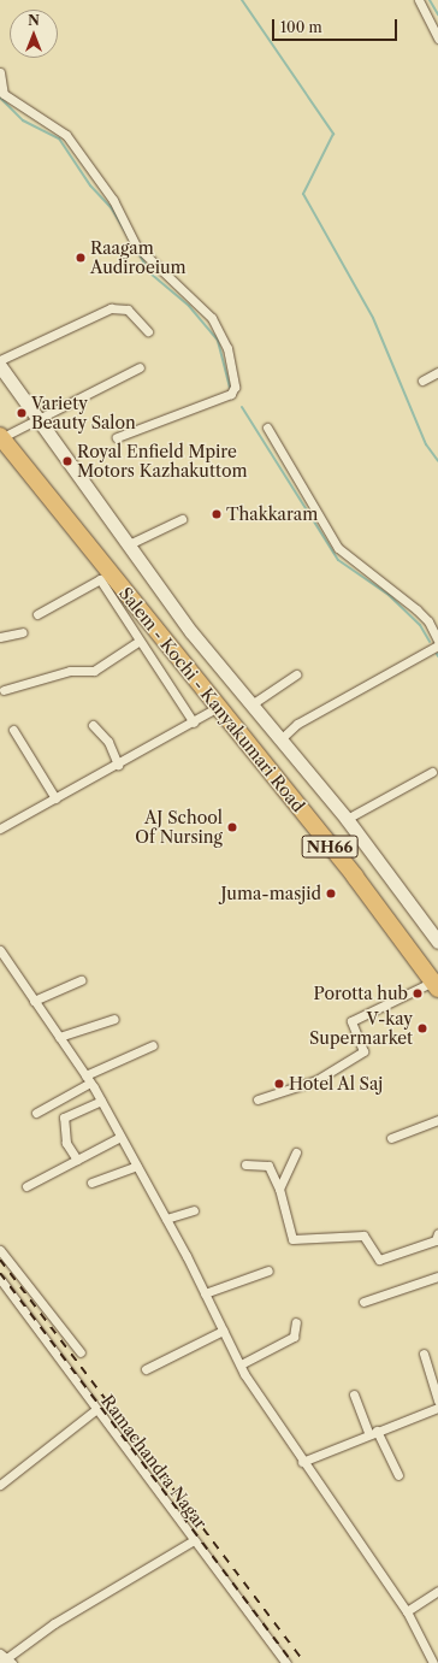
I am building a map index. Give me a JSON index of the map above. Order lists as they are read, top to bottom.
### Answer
{
  "streets": {
    "highway": ["Salem - Kochi - Kanyakumari Road", "NH66"],
    "street": ["Ramachandra Nagar"]
  },
  "places": [
    "Raagam Audiroeium",
    "Variety Beauty Salon",
    "Royal Enfield Mpire Motors Kazhakuttom",
    "Thakkaram",
    "AJ School Of Nursing",
    "Juma-masjid",
    "Porotta hub",
    "V-kay Supermarket",
    "Hotel Al Saj"
  ],
  "scale_bar": "100 m",
  "north": "top"
}
